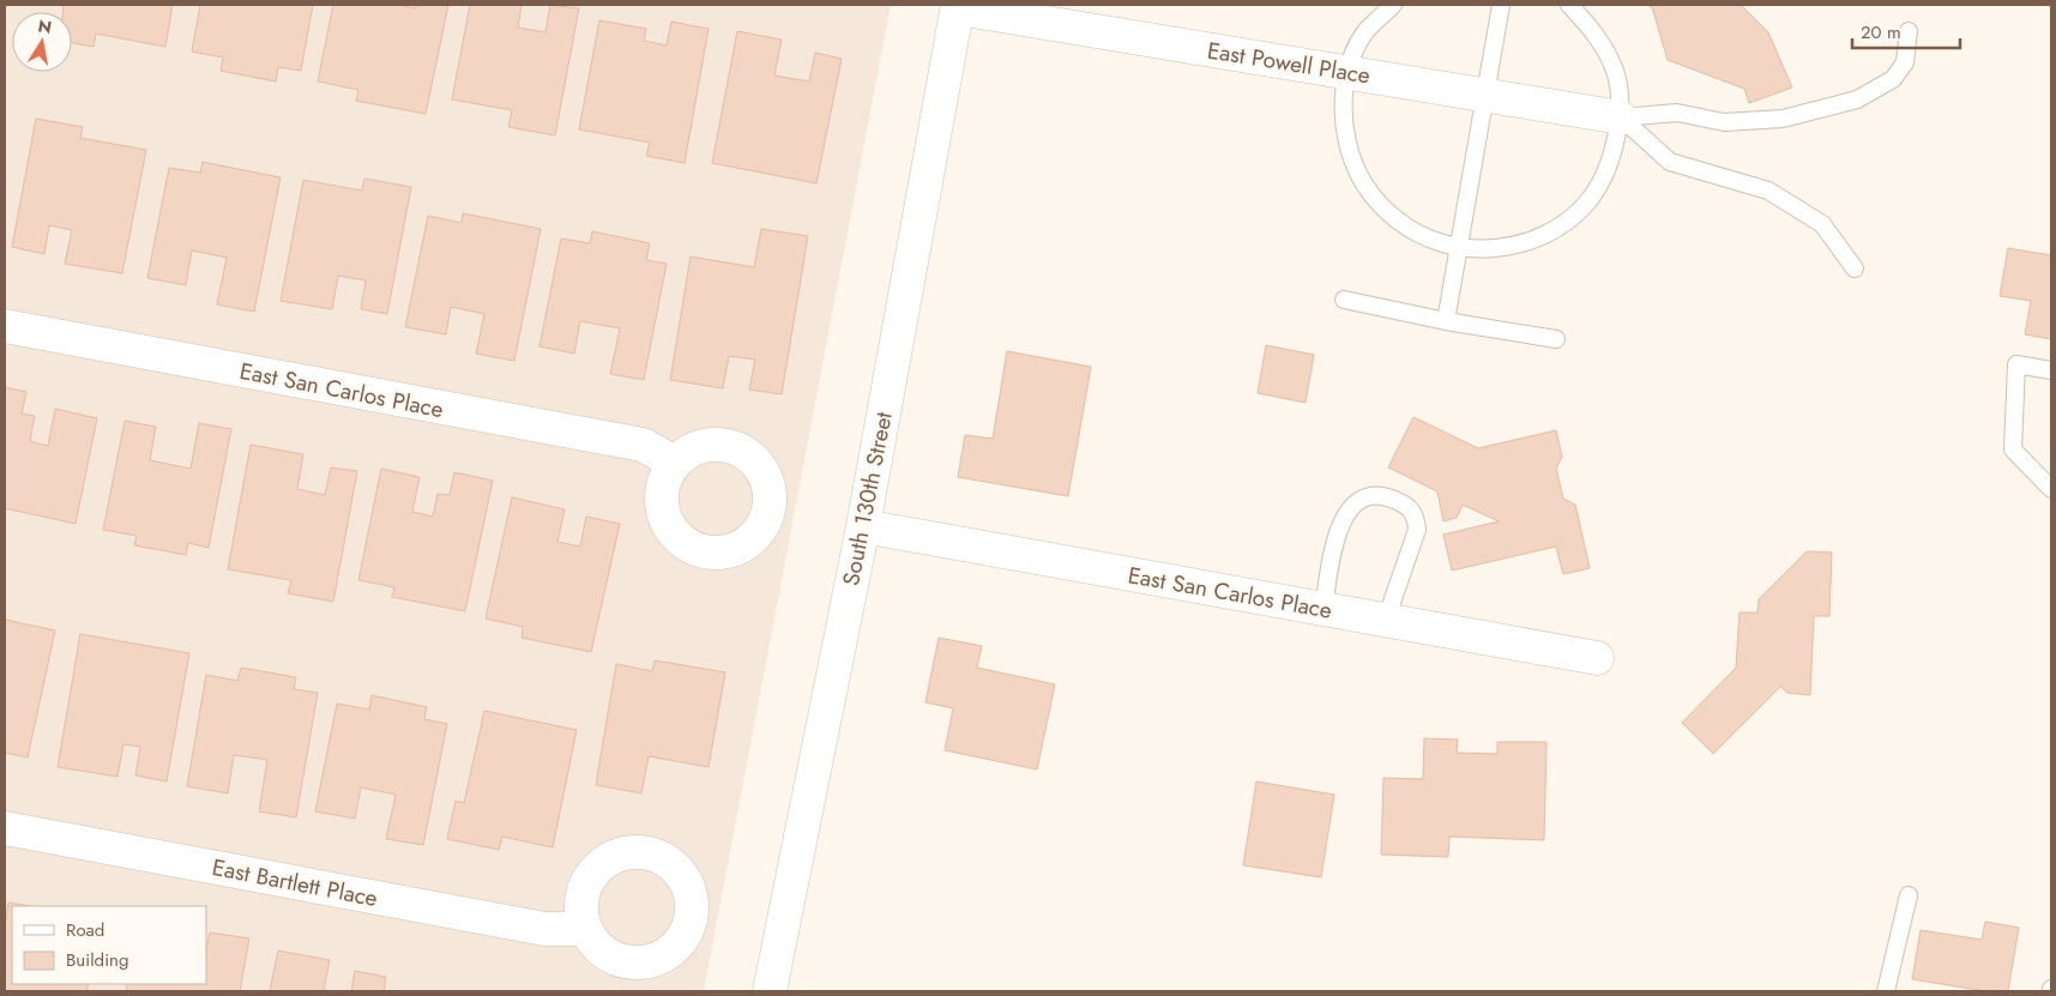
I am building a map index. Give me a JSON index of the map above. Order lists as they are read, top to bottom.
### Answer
{
  "streets": {
    "street": [
      "East Powell Place",
      "East San Carlos Place",
      "South 130th Street",
      "East Bartlett Place"
    ]
  },
  "crossings": [
    ["East Powell Place", "South 130th Street"],
    ["East San Carlos Place", "South 130th Street"]
  ],
  "legend": ["Road", "Building"],
  "scale_bar": "20 m",
  "north": "top"
}
